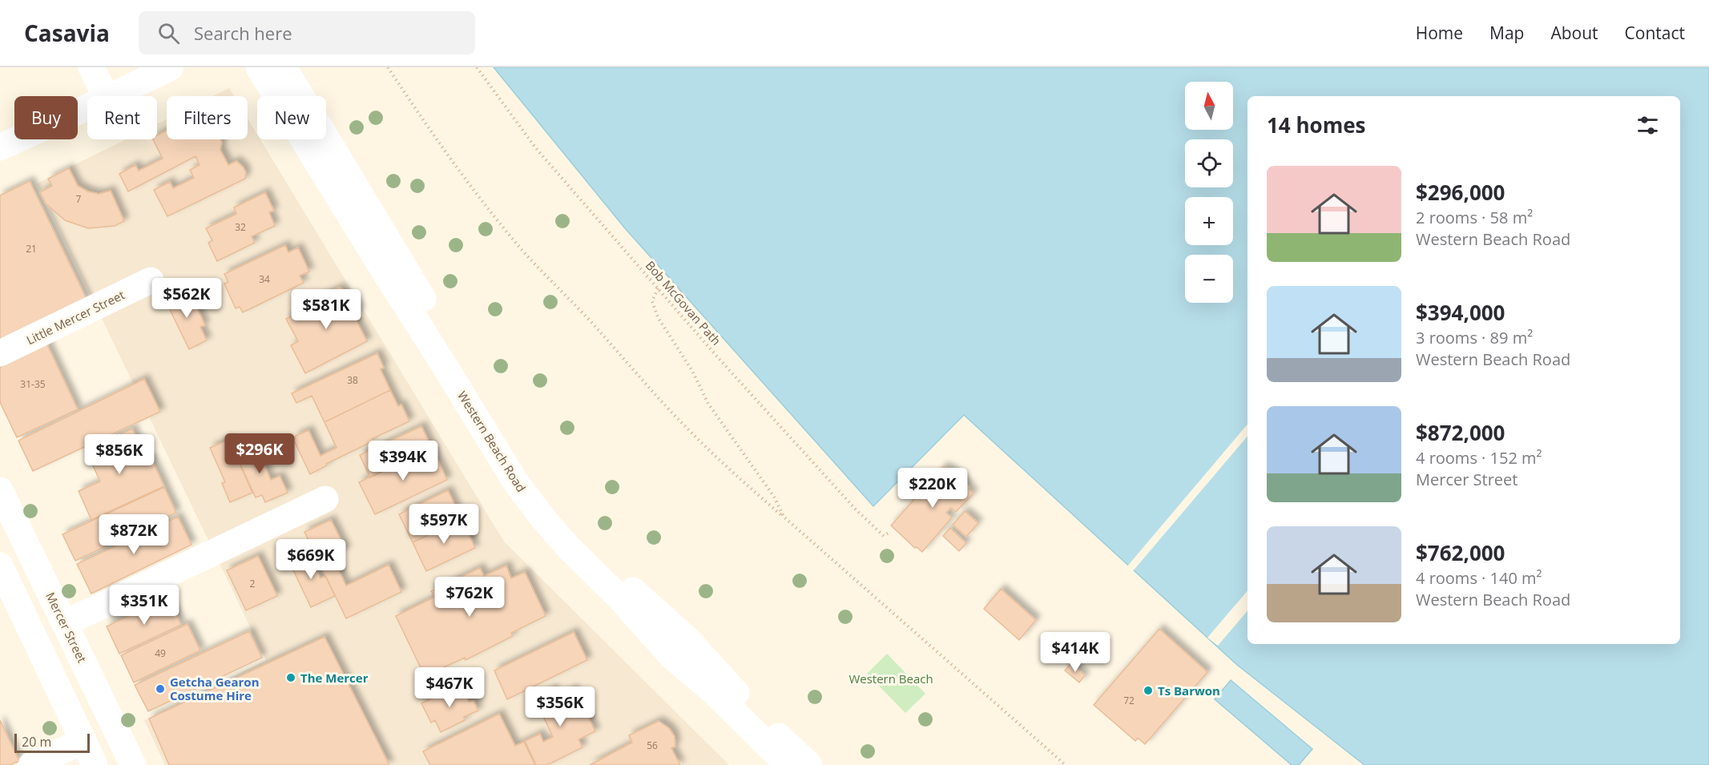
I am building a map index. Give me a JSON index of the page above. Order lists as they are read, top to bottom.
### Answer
{
  "streets": {
    "street": ["Little Mercer Street", "Western Beach Road", "Mercer Street"],
    "path": ["Bob McGovan Path"]
  },
  "parks": ["Western Beach"],
  "places": ["The Mercer", "Getcha Gearon Costume Hire", "Ts Barwon"],
  "house_numbers": [
    "7",
    "32",
    "21",
    "34",
    "38",
    "31-35",
    "2",
    "49",
    "72",
    "56"
  ],
  "scale_bar": "20 m",
  "north": "top",
  "page": {
    "header": "Casavia",
    "search": "Search here",
    "nav": [
      "Home",
      "Map",
      "About",
      "Contact"
    ],
    "map_buttons": ["+", "−"],
    "chip": [
      "Buy",
      "Rent",
      "Filters",
      "New"
    ],
    "heading": "14 homes",
    "list": [
      {
        "name": "$296,000",
        "note": "2 rooms · 58 m² · Western Beach Road"
      },
      {
        "name": "$394,000",
        "note": "3 rooms · 89 m² · Western Beach Road"
      },
      {
        "name": "$872,000",
        "note": "4 rooms · 152 m² · Mercer Street"
      },
      {
        "name": "$762,000",
        "note": "4 rooms · 140 m² · Western Beach Road"
      }
    ],
    "price": [
      "$562K",
      "$581K",
      "$296K",
      "$856K",
      "$394K",
      "$220K",
      "$597K",
      "$872K",
      "$669K",
      "$762K",
      "$351K",
      "$414K",
      "$467K",
      "$356K"
    ],
    "scale": "20 m"
  }
}
